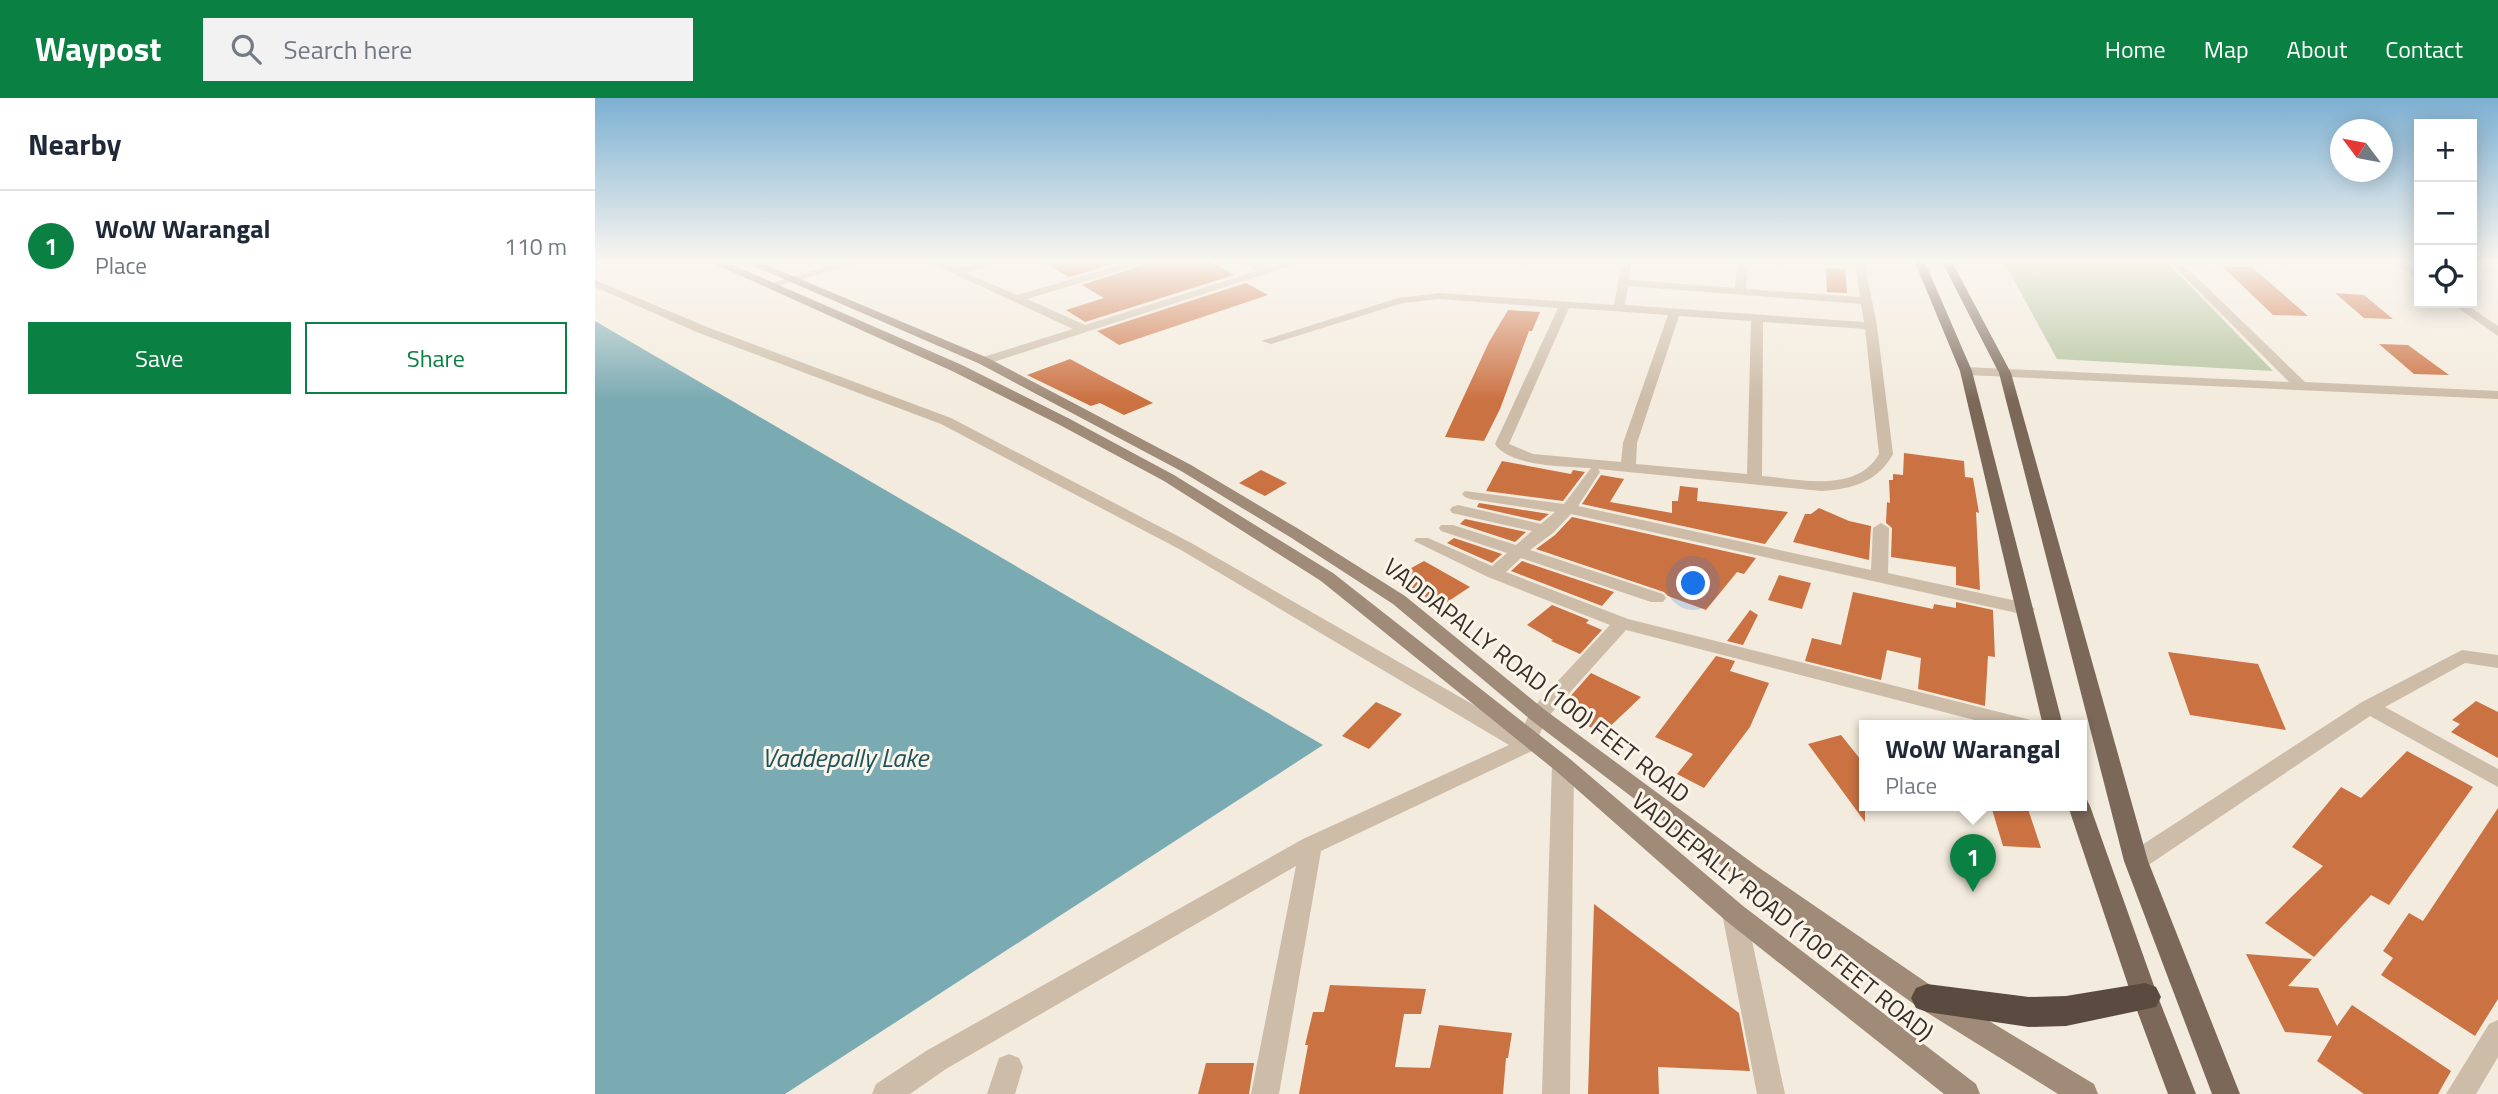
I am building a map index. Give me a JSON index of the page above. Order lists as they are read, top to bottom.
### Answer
{
  "streets": {
    "main road": ["VADDAPALLY ROAD (100) FEET ROAD", "VADDEPALLY ROAD (100 FEET ROAD)"]
  },
  "crossings": [
    ["VADDAPALLY ROAD (100) FEET ROAD", "VADDEPALLY ROAD (100 FEET ROAD)"]
  ],
  "water": ["Vaddepally Lake"],
  "north": "top left",
  "page": {
    "header": "Waypost",
    "search": "Search here",
    "nav": [
      "Home",
      "Map",
      "About",
      "Contact"
    ],
    "heading": "Nearby",
    "map_buttons": ["+", "−"],
    "list": [
      {
        "mark": "1",
        "name": "WoW Warangal",
        "note": "Place",
        "value": "110 m"
      }
    ],
    "buttons": ["Save", "Share"],
    "popup": ["WoW Warangal", "Place"],
    "pins": "1"
  }
}
